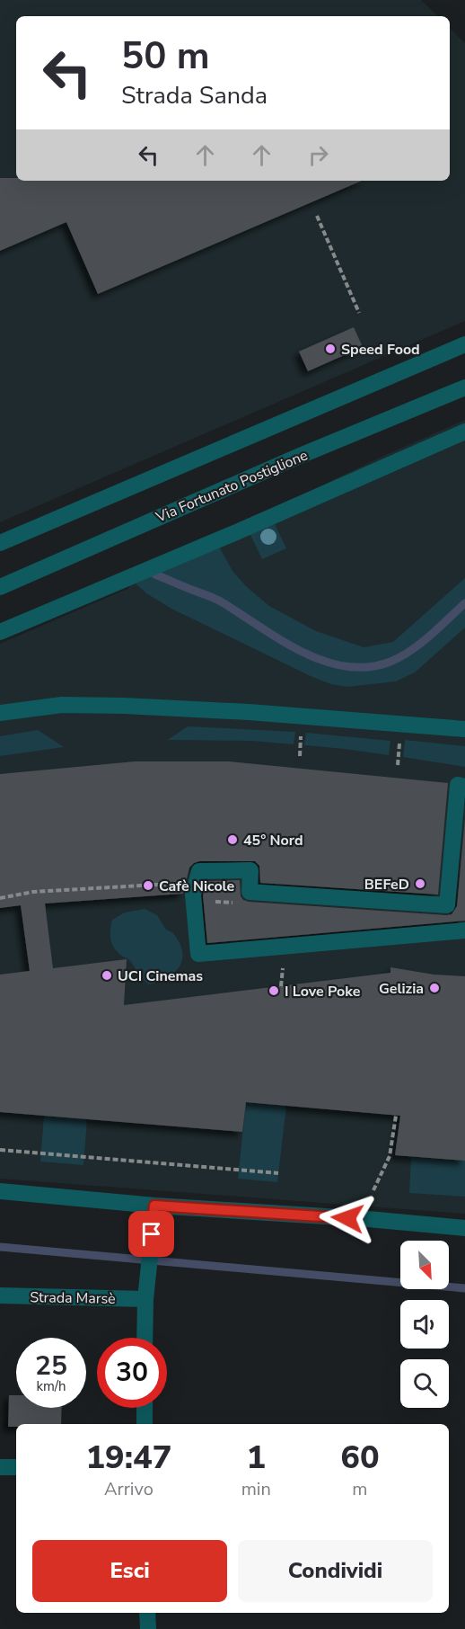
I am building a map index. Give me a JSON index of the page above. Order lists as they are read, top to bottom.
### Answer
{
  "streets": {
    "street": ["Via Fortunato Postiglione", "Strada Marsè"]
  },
  "places": [
    "Speed Food",
    "45° Nord",
    "BEFeD",
    "Cafè Nicole",
    "UCI Cinemas",
    "Gelizia",
    "I Love Poke"
  ],
  "north": "bottom right",
  "page": {
    "turn": ["50 m", "Strada Sanda"],
    "speed": "25 km/h",
    "limit": "30",
    "eta": [
      "19:47",
      "Arrivo",
      "1",
      "min",
      "60",
      "m"
    ],
    "buttons": ["Esci", "Condividi"]
  }
}
